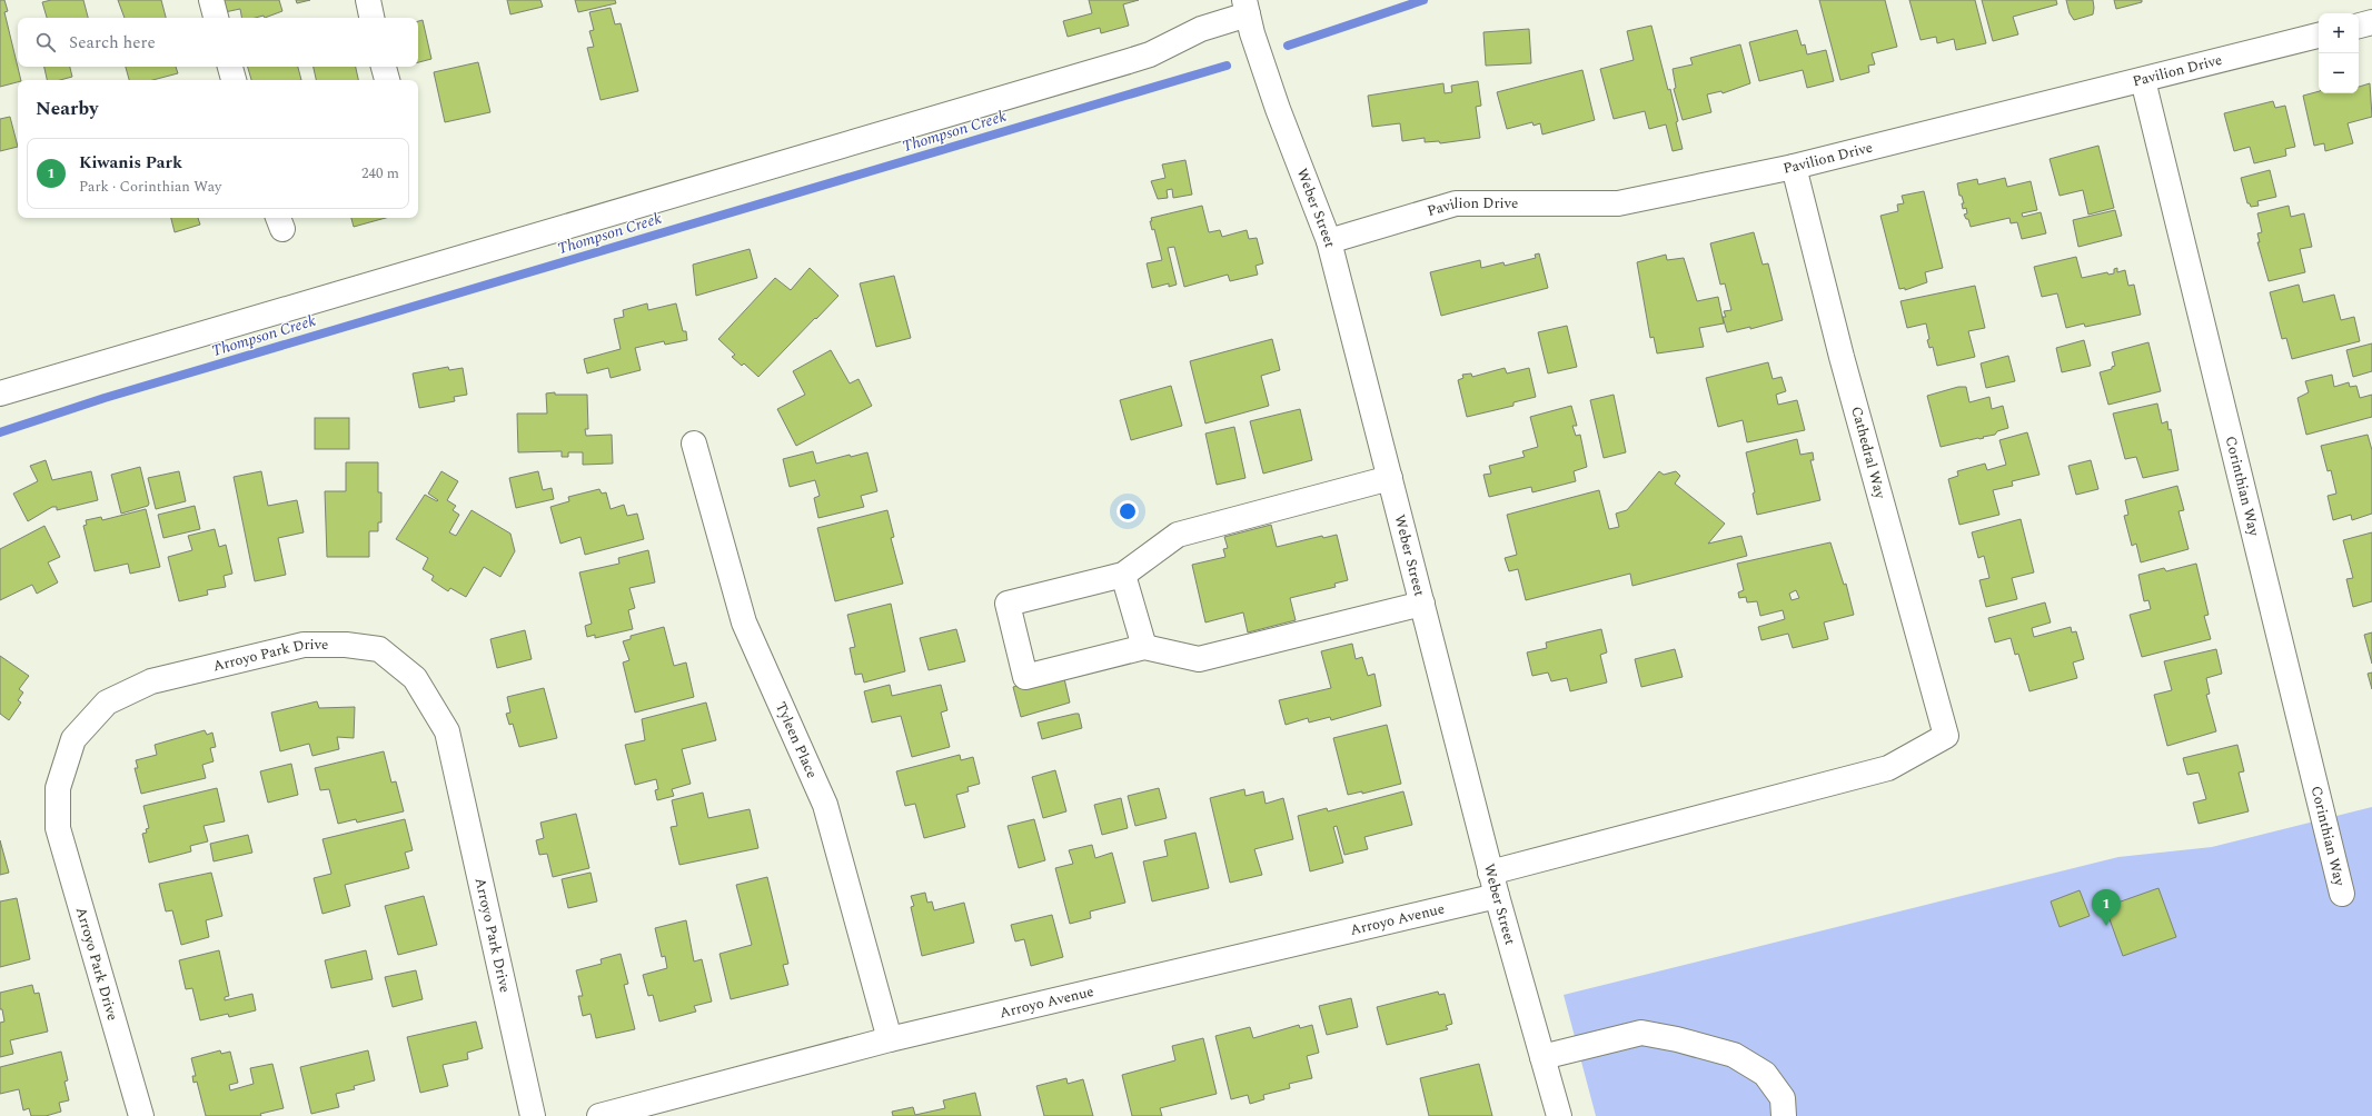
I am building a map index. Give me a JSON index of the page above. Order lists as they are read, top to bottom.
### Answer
{
  "streets": {
    "street": [
      "Pavilion Drive",
      "Weber Street",
      "Cathedral Way",
      "Corinthian Way",
      "Arroyo Park Drive",
      "Tyleen Place",
      "Arroyo Avenue"
    ]
  },
  "crossings": [
    ["Pavilion Drive", "Weber Street"],
    ["Pavilion Drive", "Cathedral Way"],
    ["Pavilion Drive", "Corinthian Way"],
    ["Weber Street", "Cathedral Way"],
    ["Weber Street", "Arroyo Avenue"],
    ["Tyleen Place", "Arroyo Avenue"]
  ],
  "water": ["Thompson Creek"],
  "page": {
    "map_buttons": ["+", "−"],
    "search": "Search here",
    "heading": "Nearby",
    "list": [
      {
        "mark": "1",
        "name": "Kiwanis Park",
        "note": "Park · Corinthian Way",
        "value": "240 m"
      }
    ],
    "pins": "1"
  }
}
